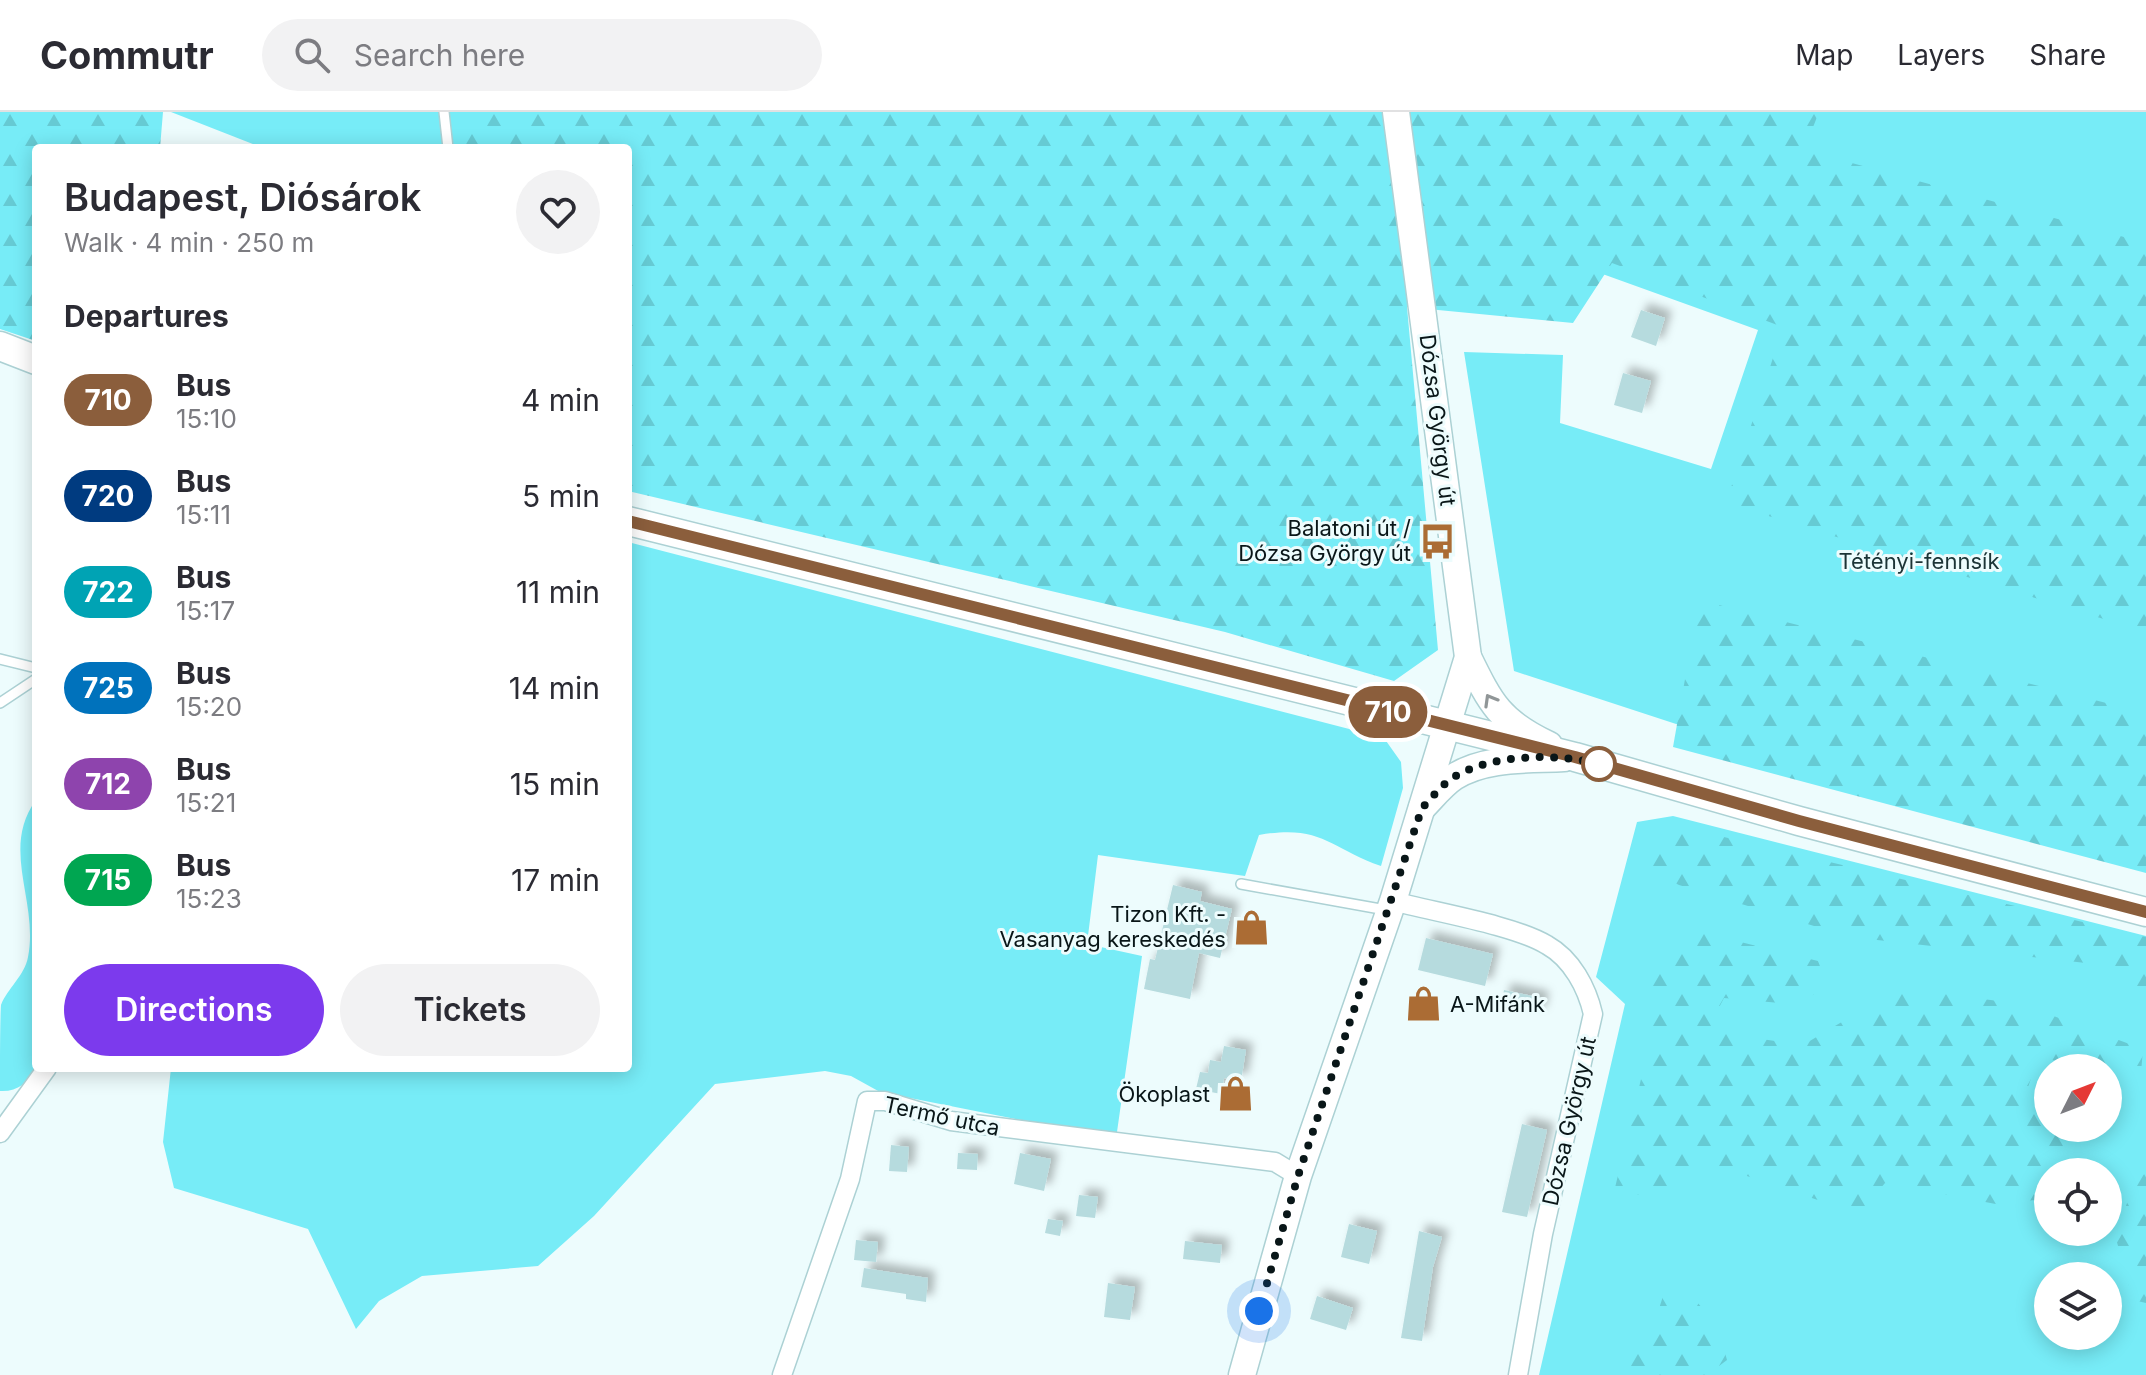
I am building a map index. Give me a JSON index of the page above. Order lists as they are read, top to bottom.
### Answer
{
  "streets": {
    "street": ["Dózsa György út", "Termő utca"]
  },
  "crossings": [
    ["Dózsa György út", "Termő utca"]
  ],
  "parks": ["Tétényi-fennsík"],
  "places": {
    "bus stop": ["Balatoni út / Dózsa György út"],
    "shop": ["Tizon Kft. - Vasanyag kereskedés", "A-Mifánk", "Ökoplast"]
  },
  "lines": ["bus line 710"],
  "north": "top right",
  "page": {
    "header": "Commutr",
    "search": "Search here",
    "nav": ["Map", "Layers", "Share"],
    "on_map": "710",
    "heading": [
      ["Budapest, Diósárok", "Walk · 4 min · 250 m"],
      "Departures"
    ],
    "list": [
      {
        "mark": "710",
        "name": "Bus",
        "note": "15:10",
        "value": "4 min"
      },
      {
        "mark": "720",
        "name": "Bus",
        "note": "15:11",
        "value": "5 min"
      },
      {
        "mark": "722",
        "name": "Bus",
        "note": "15:17",
        "value": "11 min"
      },
      {
        "mark": "725",
        "name": "Bus",
        "note": "15:20",
        "value": "14 min"
      },
      {
        "mark": "712",
        "name": "Bus",
        "note": "15:21",
        "value": "15 min"
      },
      {
        "mark": "715",
        "name": "Bus",
        "note": "15:23",
        "value": "17 min"
      }
    ],
    "buttons": ["Directions", "Tickets"]
  }
}
